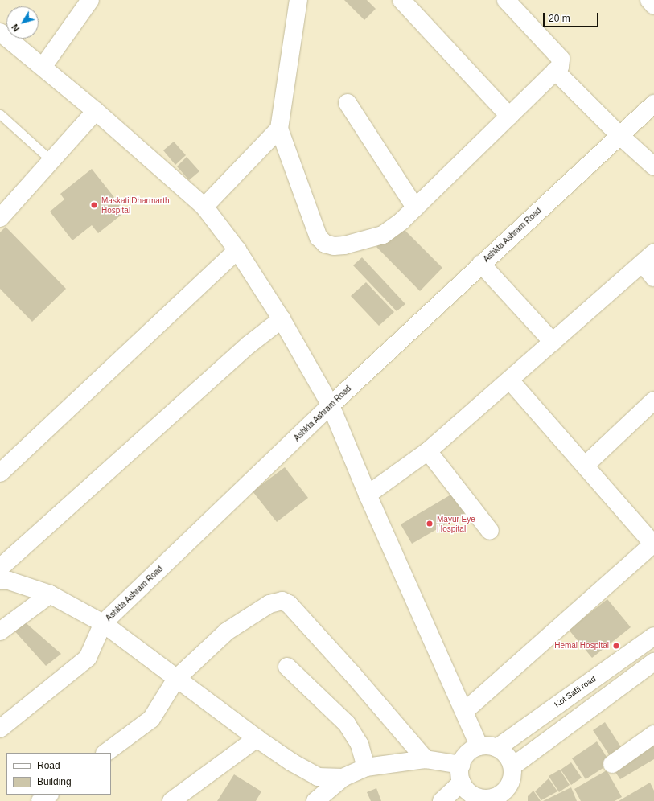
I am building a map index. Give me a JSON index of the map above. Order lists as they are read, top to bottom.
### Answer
{
  "streets": {
    "street": ["Ashkta Ashram Road", "Kot Safil road"]
  },
  "places": ["Maskati Dharmarth Hospital", "Mayur Eye Hospital", "Hemal Hospital"],
  "legend": ["Road", "Building"],
  "scale_bar": "20 m",
  "north": "bottom left"
}
